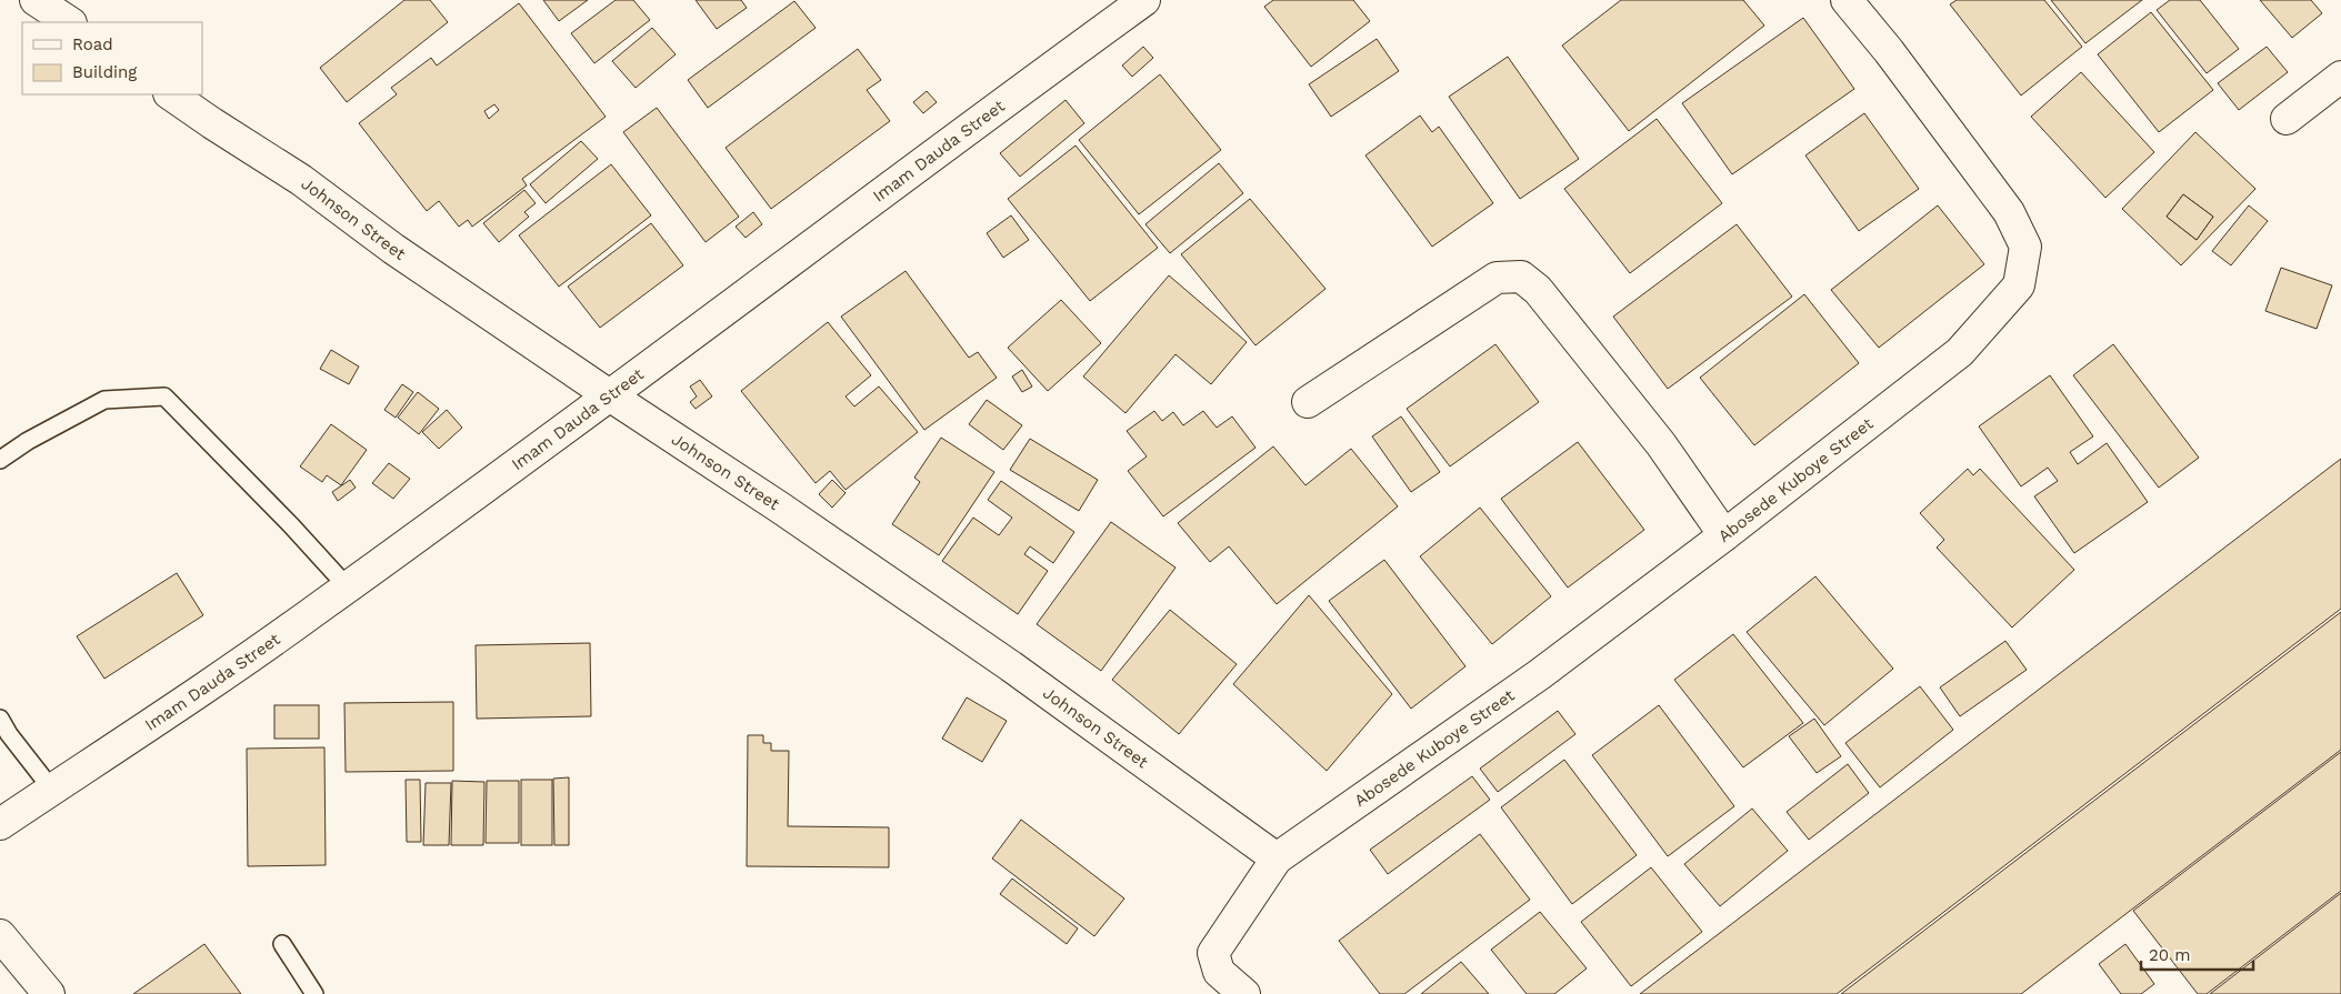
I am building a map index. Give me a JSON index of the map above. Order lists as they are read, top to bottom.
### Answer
{
  "streets": {
    "street": ["Imam Dauda Street", "Johnson Street", "Abosede Kuboye Street"]
  },
  "crossings": [
    ["Imam Dauda Street", "Johnson Street"],
    ["Johnson Street", "Abosede Kuboye Street"]
  ],
  "legend": ["Road", "Building"],
  "scale_bar": "20 m"
}
